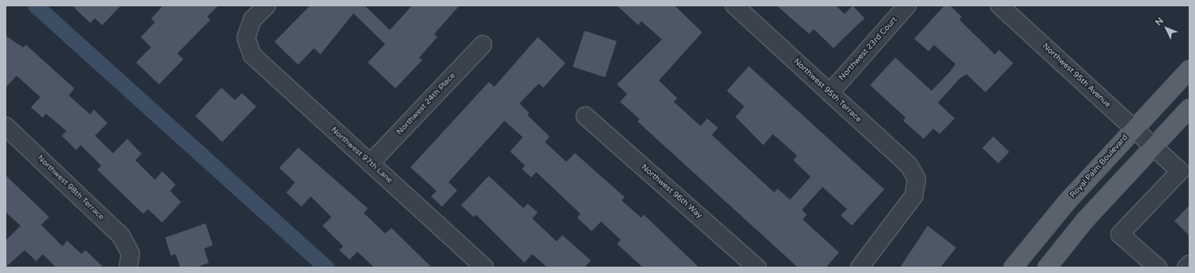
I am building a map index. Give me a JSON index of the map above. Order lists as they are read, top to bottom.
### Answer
{
  "streets": {
    "main road": ["Royal Palm Boulevard"],
    "street": [
      "Northwest 23rd Court",
      "Northwest 95th Avenue",
      "Northwest 95th Terrace",
      "Northwest 24th Place",
      "Northwest 97th Lane",
      "Northwest 98th Terrace",
      "Northwest 96th Way"
    ]
  },
  "crossings": [
    ["Northwest 23rd Court", "Northwest 95th Terrace"],
    ["Northwest 95th Avenue", "Royal Palm Boulevard"],
    ["Northwest 24th Place", "Northwest 97th Lane"]
  ],
  "north": "top left"
}
